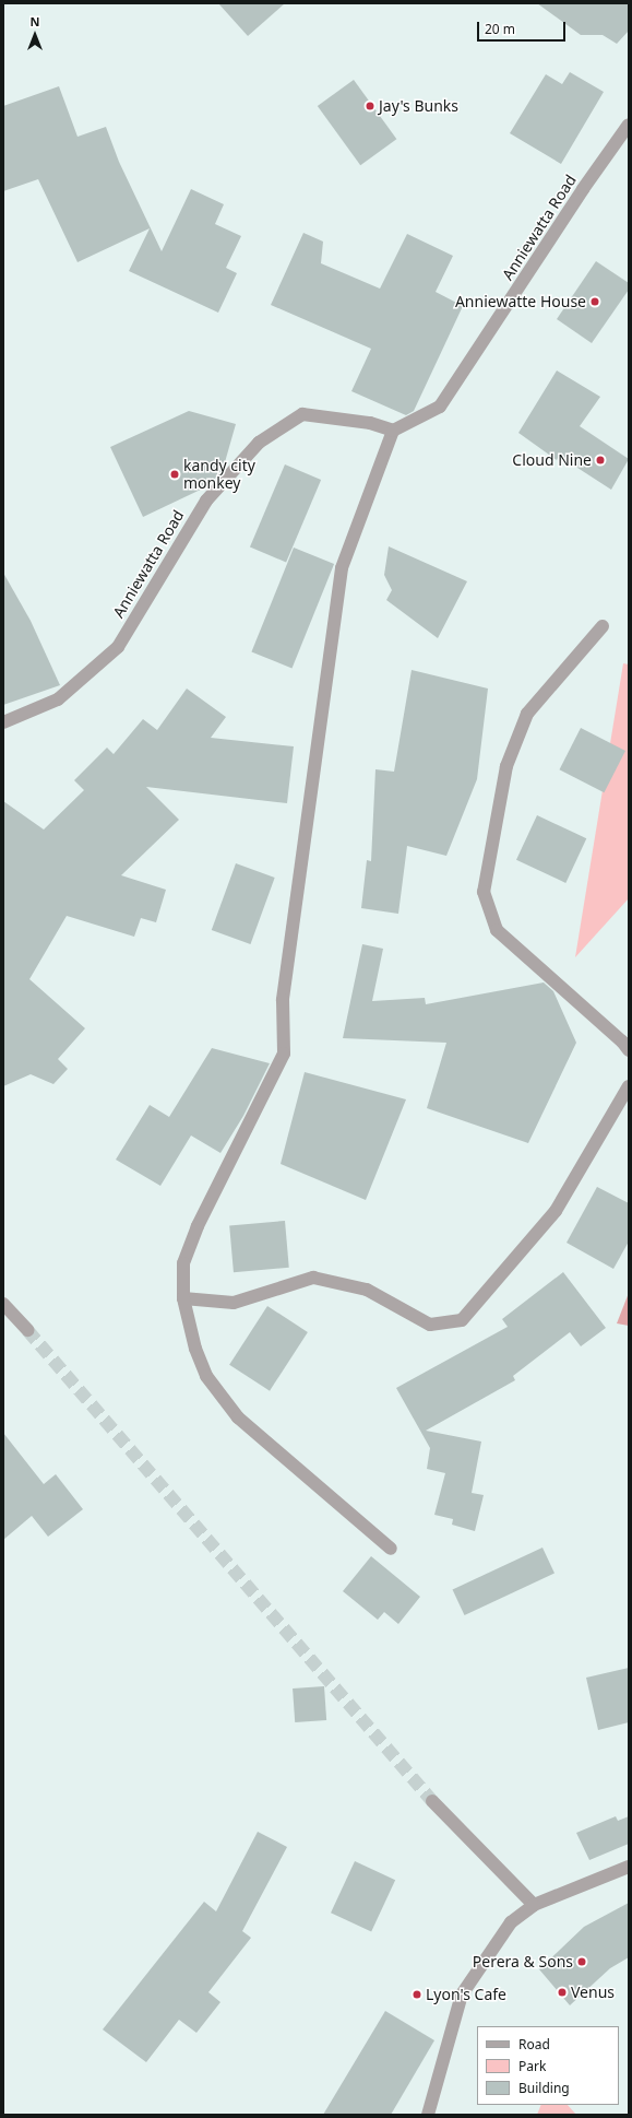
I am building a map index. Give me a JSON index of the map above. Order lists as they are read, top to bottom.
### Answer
{
  "streets": {
    "street": ["Anniewatta Road"]
  },
  "places": [
    "Jay's Bunks",
    "Anniewatte House",
    "Cloud Nine",
    "kandy city monkey",
    "Perera & Sons",
    "Venus",
    "Lyon's Cafe"
  ],
  "legend": ["Road", "Park", "Building"],
  "scale_bar": "20 m",
  "north": "top"
}
